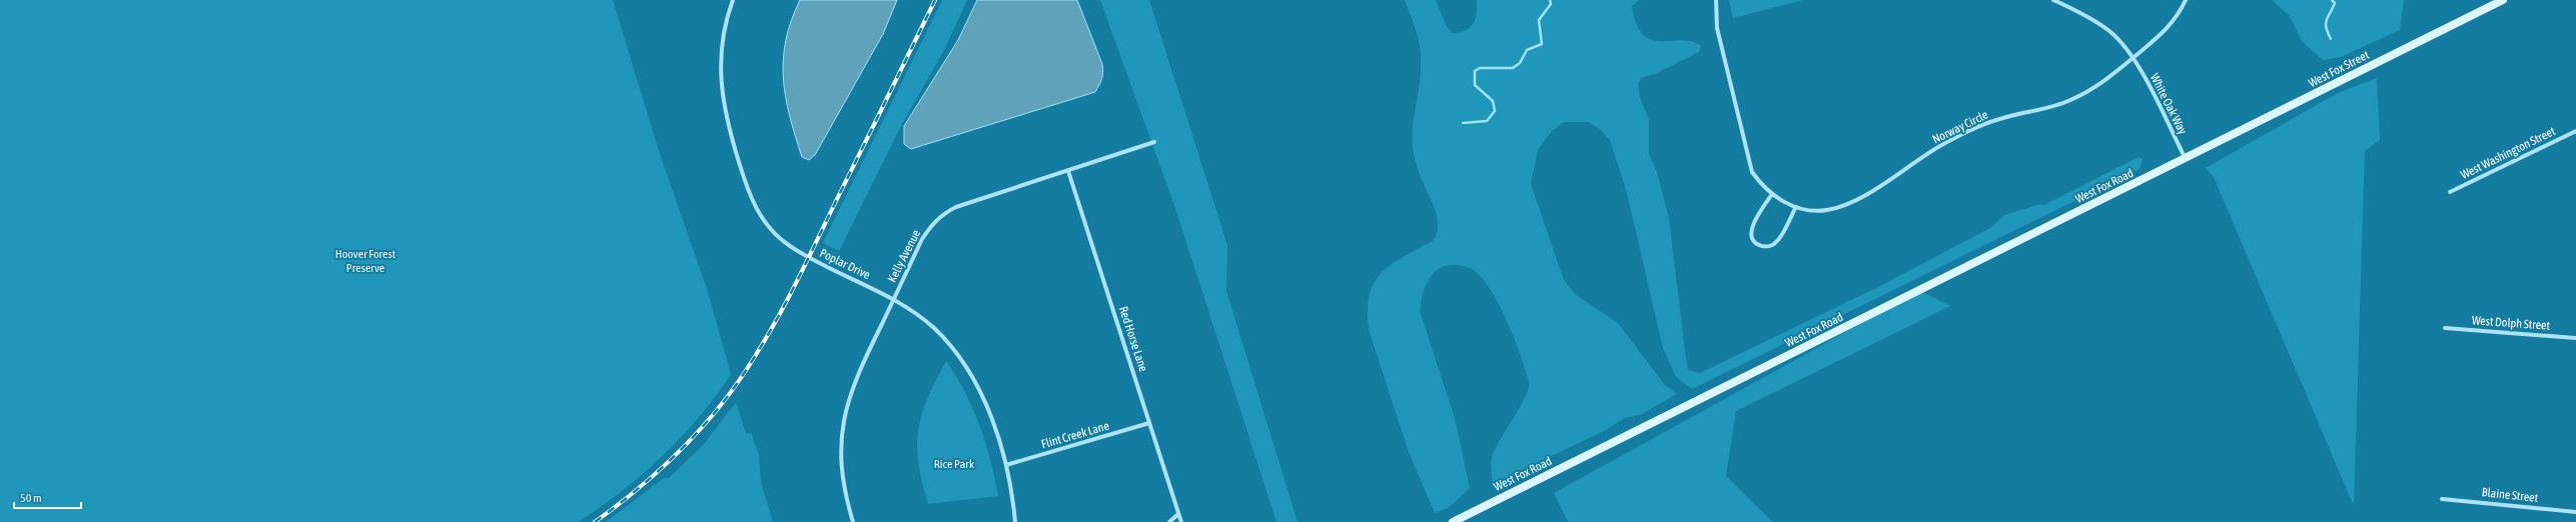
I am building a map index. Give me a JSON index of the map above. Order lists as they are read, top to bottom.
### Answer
{
  "streets": {
    "street": [
      "West Fox Street",
      "White Oak Way",
      "Norway Circle",
      "West Washington Street",
      "West Fox Road",
      "Kelly Avenue",
      "Poplar Drive",
      "West Dolph Street",
      "Red Horse Lane",
      "Flint Creek Lane",
      "Blaine Street"
    ]
  },
  "crossings": [
    ["West Fox Street", "White Oak Way"],
    ["West Fox Street", "West Fox Road"],
    ["White Oak Way", "Norway Circle"],
    ["White Oak Way", "West Fox Road"],
    ["Kelly Avenue", "Poplar Drive"],
    ["Kelly Avenue", "Red Horse Lane"],
    ["Poplar Drive", "Flint Creek Lane"],
    ["Red Horse Lane", "Flint Creek Lane"]
  ],
  "parks": ["Hoover Forest Preserve", "Rice Park"],
  "scale_bar": "50 m"
}
